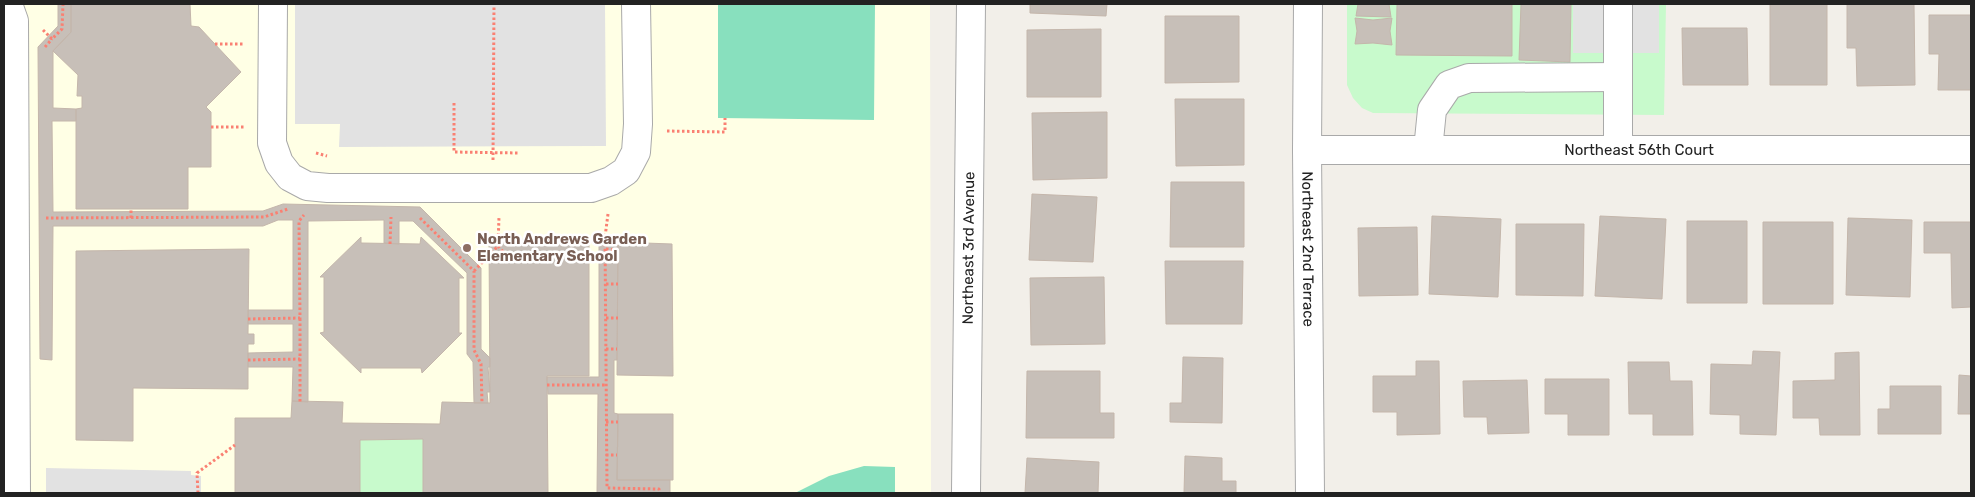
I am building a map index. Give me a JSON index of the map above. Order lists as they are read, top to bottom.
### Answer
{
  "streets": {
    "street": ["Northeast 56th Court", "Northeast 2nd Terrace", "Northeast 3rd Avenue"]
  },
  "crossings": [
    ["Northeast 56th Court", "Northeast 2nd Terrace"]
  ],
  "places": ["North Andrews Garden Elementary School"]
}
